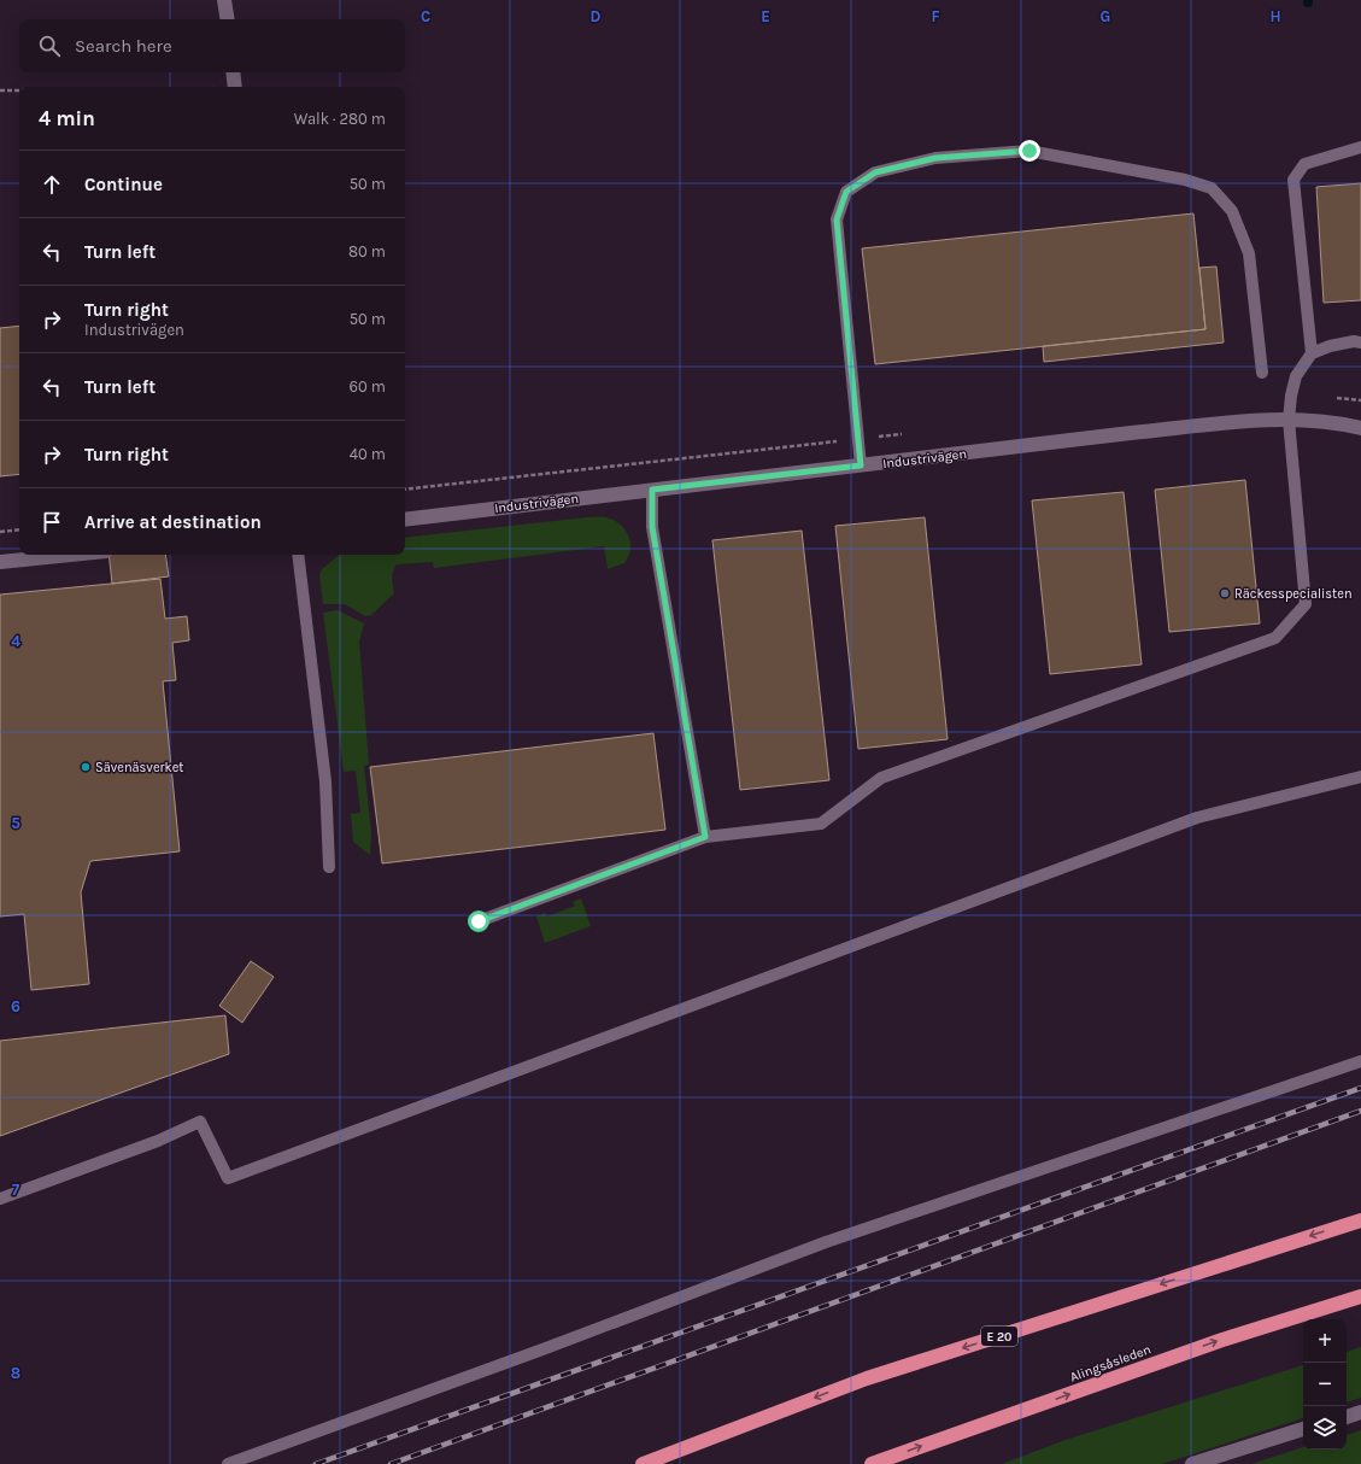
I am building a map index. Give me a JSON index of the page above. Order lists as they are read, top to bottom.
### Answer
{
  "streets": {
    "highway": ["E 20", "Alingsåsleden"],
    "street": ["Industrivägen"]
  },
  "places": ["Räckesspecialisten", "Sävenäsverket"],
  "page": {
    "search": "Search here",
    "heading": ["4 min", "Walk · 280 m"],
    "list": [
      ["Continue", "50 m"],
      ["Turn left", "80 m"],
      ["Turn right", "Industrivägen", "50 m"],
      ["Turn left", "60 m"],
      ["Turn right", "40 m"],
      "Arrive at destination"
    ],
    "map_buttons": ["+", "−"]
  },
  "grid": {
    "columns": [
      "C",
      "D",
      "E",
      "F",
      "G",
      "H"
    ],
    "rows": [
      "4",
      "5",
      "6",
      "7",
      "8"
    ]
  }
}
